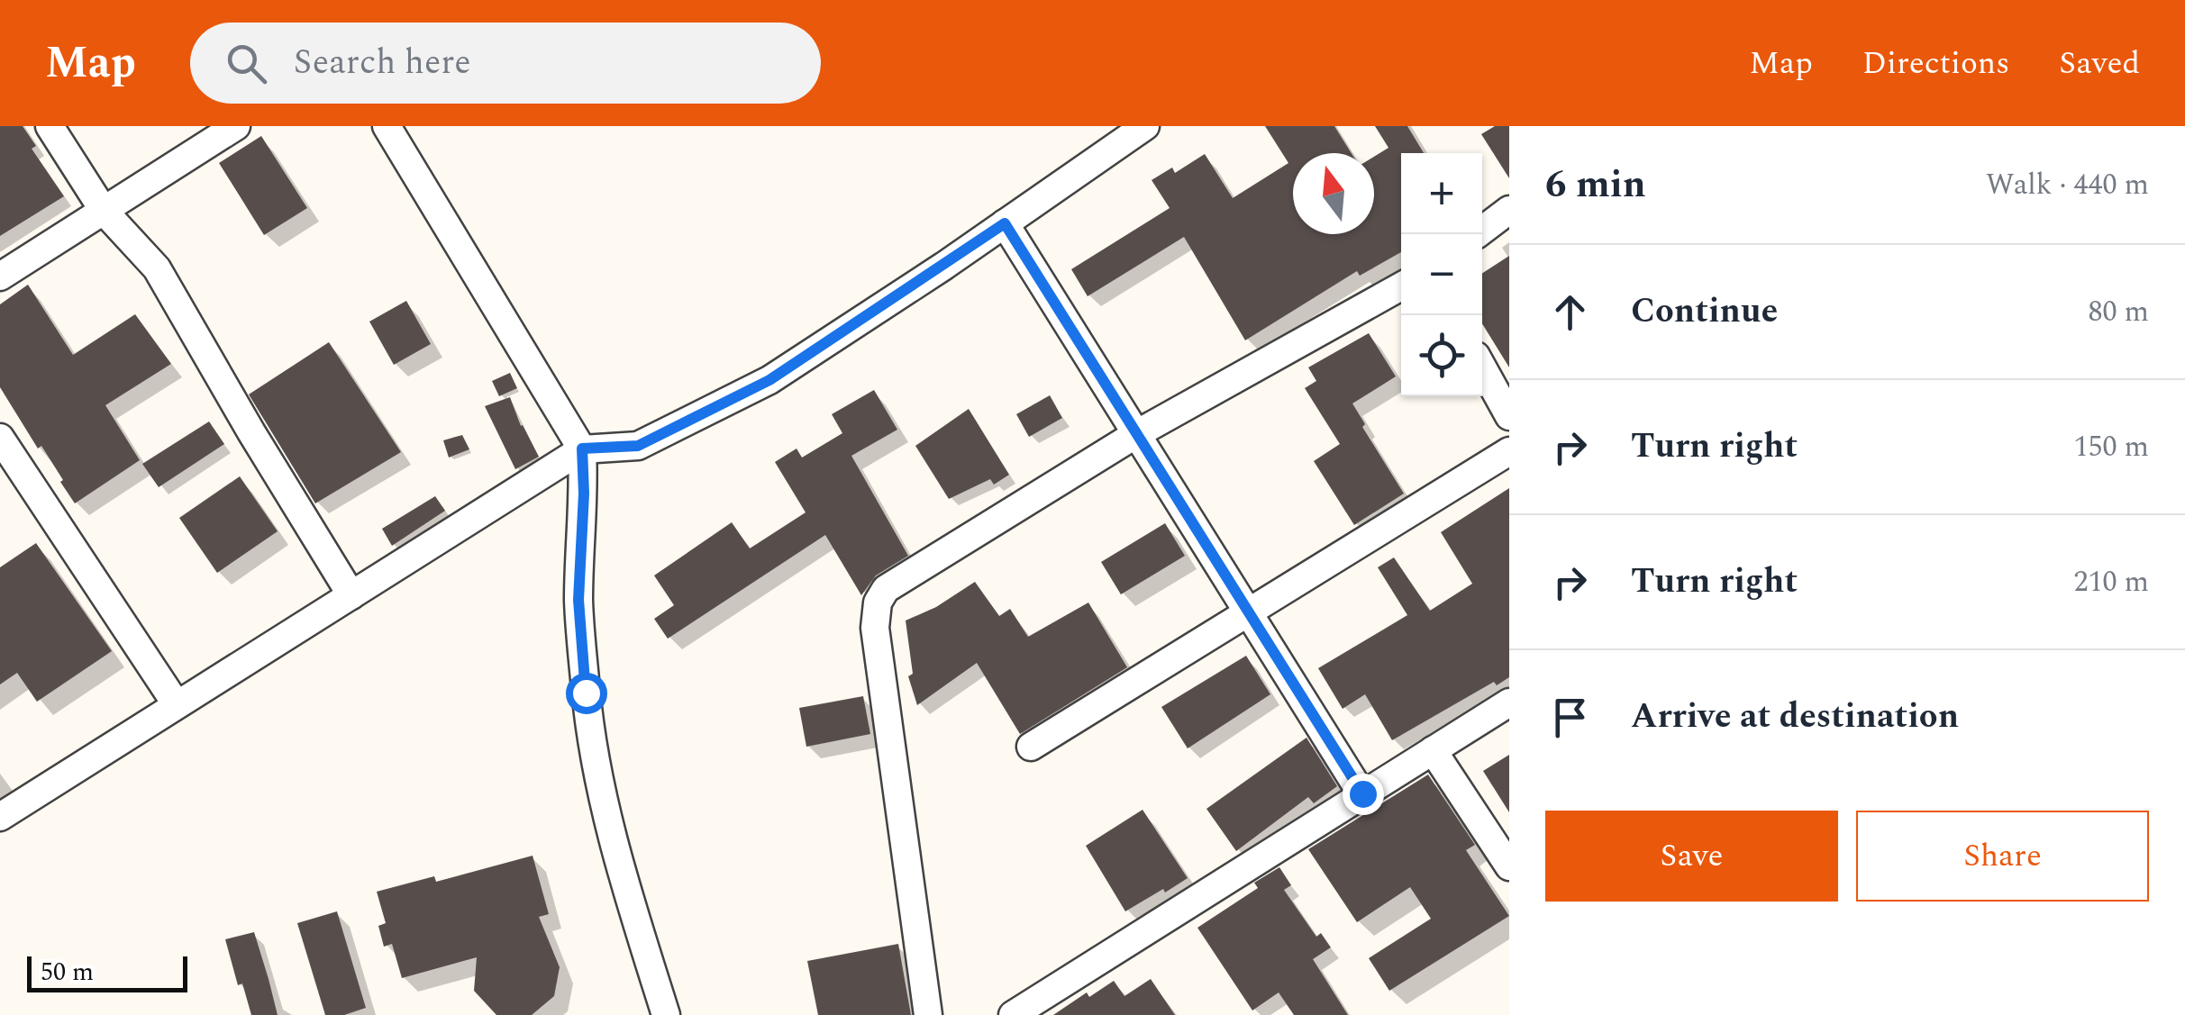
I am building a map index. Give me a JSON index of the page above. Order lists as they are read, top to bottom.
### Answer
{
  "scale_bar": "50 m",
  "north": "top",
  "page": {
    "header": "Map",
    "search": "Search here",
    "nav": ["Map", "Directions", "Saved"],
    "heading": ["6 min", "Walk · 440 m"],
    "map_buttons": ["+", "−"],
    "list": [
      ["Continue", "80 m"],
      ["Turn right", "150 m"],
      ["Turn right", "210 m"],
      "Arrive at destination"
    ],
    "buttons": ["Save", "Share"],
    "scale": "50 m"
  }
}
